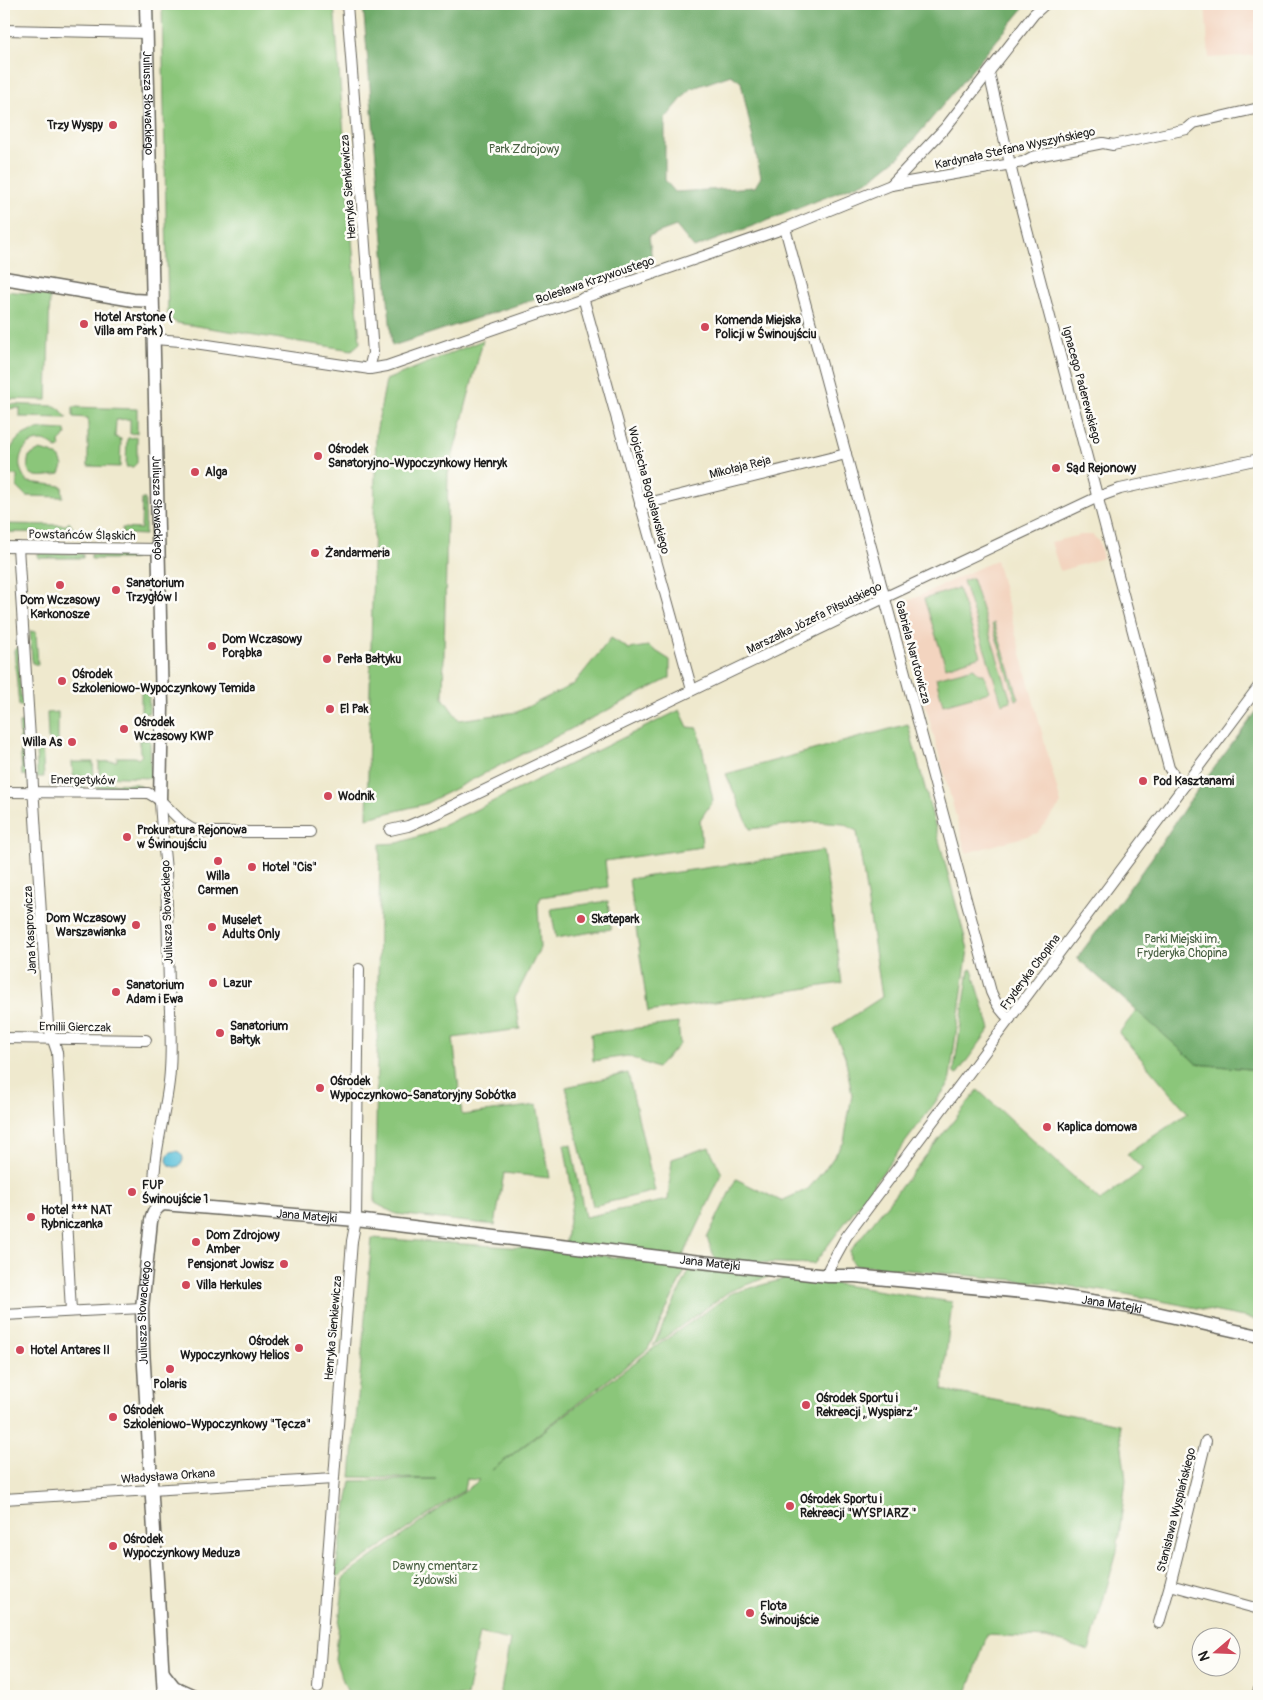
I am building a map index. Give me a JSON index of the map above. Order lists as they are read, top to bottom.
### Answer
{
  "streets": {
    "street": [
      "Juliusza Słowackiego",
      "Kardynała Stefana Wyszyńskiego",
      "Henryka Sienkiewicza",
      "Bolesława Krzywoustego",
      "Ignacego Paderewskiego",
      "Mikołaja Reja",
      "Wojciecha Bogusławskiego",
      "Powstańców Śląskich",
      "Marszałka Józefa Piłsudskiego",
      "Gabriela Narutowicza",
      "Energetyków",
      "Jana Kasprowicza",
      "Fryderyka Chopina",
      "Emilii Gierczak",
      "Jana Matejki",
      "Władysława Orkana",
      "Stanisława Wyspiańskiego"
    ]
  },
  "crossings": [
    ["Juliusza Słowackiego", "Bolesława Krzywoustego"],
    ["Juliusza Słowackiego", "Powstańców Śląskich"],
    ["Juliusza Słowackiego", "Energetyków"],
    ["Juliusza Słowackiego", "Jana Matejki"],
    ["Juliusza Słowackiego", "Władysława Orkana"],
    ["Kardynała Stefana Wyszyńskiego", "Bolesława Krzywoustego"],
    ["Kardynała Stefana Wyszyńskiego", "Ignacego Paderewskiego"],
    ["Henryka Sienkiewicza", "Bolesława Krzywoustego"],
    ["Henryka Sienkiewicza", "Jana Matejki"],
    ["Henryka Sienkiewicza", "Władysława Orkana"],
    ["Bolesława Krzywoustego", "Ignacego Paderewskiego"],
    ["Bolesława Krzywoustego", "Wojciecha Bogusławskiego"],
    ["Bolesława Krzywoustego", "Gabriela Narutowicza"],
    ["Ignacego Paderewskiego", "Marszałka Józefa Piłsudskiego"],
    ["Ignacego Paderewskiego", "Fryderyka Chopina"],
    ["Mikołaja Reja", "Wojciecha Bogusławskiego"],
    ["Mikołaja Reja", "Gabriela Narutowicza"],
    ["Wojciecha Bogusławskiego", "Marszałka Józefa Piłsudskiego"],
    ["Powstańców Śląskich", "Jana Kasprowicza"],
    ["Marszałka Józefa Piłsudskiego", "Gabriela Narutowicza"],
    ["Gabriela Narutowicza", "Fryderyka Chopina"],
    ["Energetyków", "Jana Kasprowicza"],
    ["Jana Kasprowicza", "Emilii Gierczak"],
    ["Fryderyka Chopina", "Jana Matejki"]
  ],
  "parks": ["Park Zdrojowy", "Parki Miejski im. Fryderyka Chopina", "Dawny cmentarz żydowski"],
  "places": [
    "Trzy Wyspy",
    "Hotel Arstone ( Villa am Park )",
    "Komenda Miejska Policji w Świnoujściu",
    "Ośrodek Sanatoryjno-Wypoczynkowy Henryk",
    "Sąd Rejonowy",
    "Alga",
    "Żandarmeria",
    "Dom Wczasowy Karkonosze",
    "Sanatorium Trzygłów I",
    "Dom Wczasowy Porąbka",
    "Perła Bałtyku",
    "Ośrodek Szkoleniowo-Wypoczynkowy Temida",
    "El Pak",
    "Ośrodek Wczasowy KWP",
    "Willa As",
    "Pod Kasztanami",
    "Wodnik",
    "Prokuratura Rejonowa w Świnoujściu",
    "Willa Carmen",
    "Hotel \"Cis\"",
    "Skatepark",
    "Dom Wczasowy Warszawianka",
    "Muselet Adults Only",
    "Lazur",
    "Sanatorium Adam i Ewa",
    "Sanatorium Bałtyk",
    "Ośrodek Wypoczynkowo-Sanatoryjny Sobótka",
    "Kaplica domowa",
    "FUP Świnoujście 1",
    "Hotel *** NAT Rybniczanka",
    "Dom Zdrojowy Amber",
    "Pensjonat Jowisz",
    "Villa Herkules",
    "Ośrodek Wypoczynkowy Helios",
    "Hotel Antares II",
    "Polaris",
    "Ośrodek Sportu i Rekreacji „Wyspiarz”",
    "Ośrodek Szkoleniowo-Wypoczynkowy \"Tęcza\"",
    "Ośrodek Sportu i Rekreacji \"WYSPIARZ \"",
    "Ośrodek Wypoczynkowy Meduza",
    "Flota Świnoujście"
  ],
  "north": "left"
}
